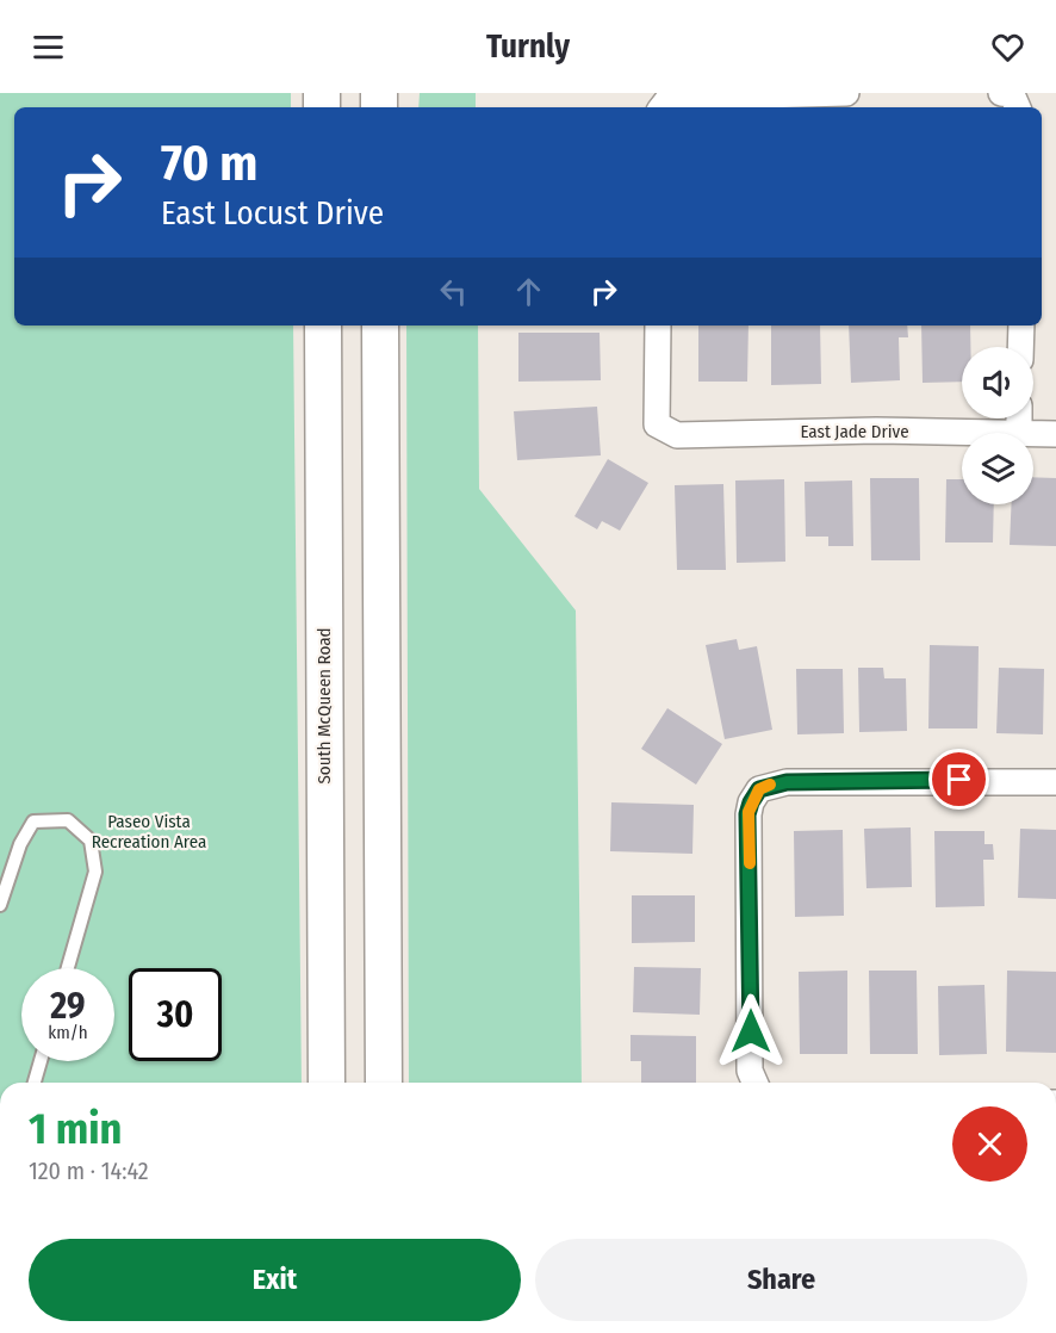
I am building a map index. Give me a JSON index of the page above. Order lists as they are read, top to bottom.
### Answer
{
  "streets": {
    "main road": ["South McQueen Road"],
    "street": ["East Jade Drive"]
  },
  "parks": ["Paseo Vista Recreation Area"],
  "page": {
    "header": "Turnly",
    "turn": ["70 m", "East Locust Drive"],
    "speed": "29 km/h",
    "limit": "30",
    "heading": ["1 min", "120 m · 14:42"],
    "buttons": ["Exit", "Share"]
  }
}
